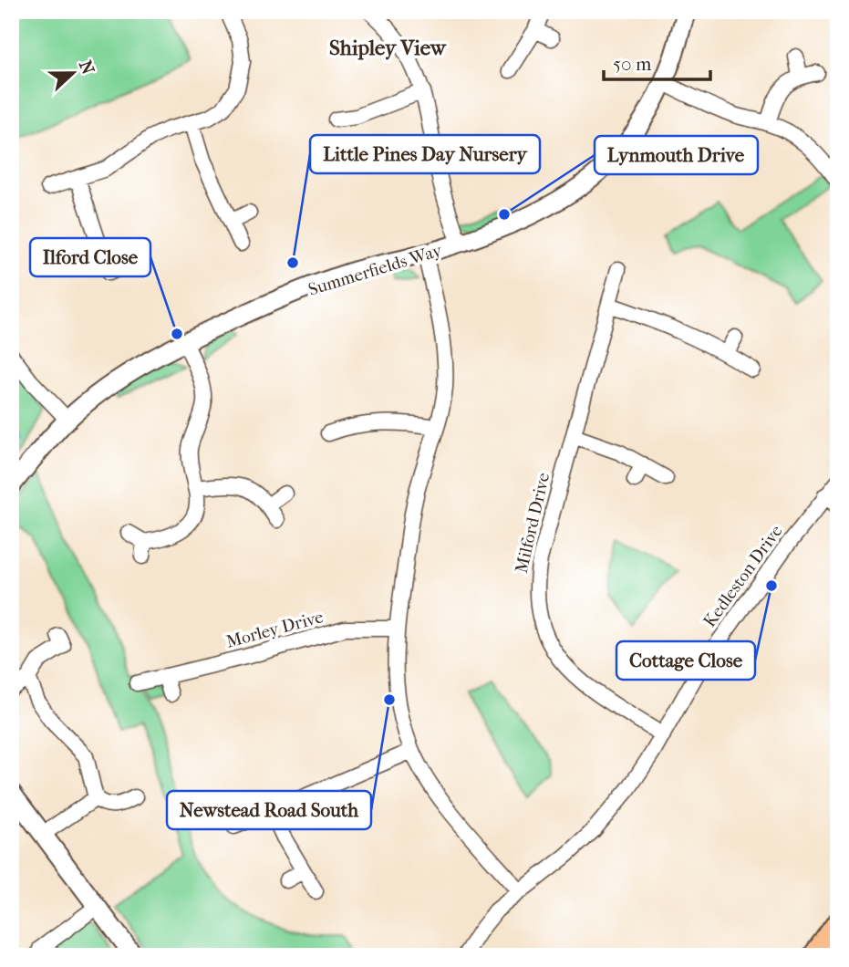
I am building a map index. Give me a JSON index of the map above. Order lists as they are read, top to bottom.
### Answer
{
  "streets": {
    "street": [
      "Summerfields Way",
      "Milford Drive",
      "Kedleston Drive",
      "Morley Drive"
    ]
  },
  "crossings": [
    ["Milford Drive", "Kedleston Drive"]
  ],
  "districts": ["Shipley View"],
  "places": [
    "Lynmouth Drive",
    "Little Pines Day Nursery",
    "Ilford Close",
    "Cottage Close",
    "Newstead Road South"
  ],
  "scale_bar": "50 m",
  "north": "right"
}
